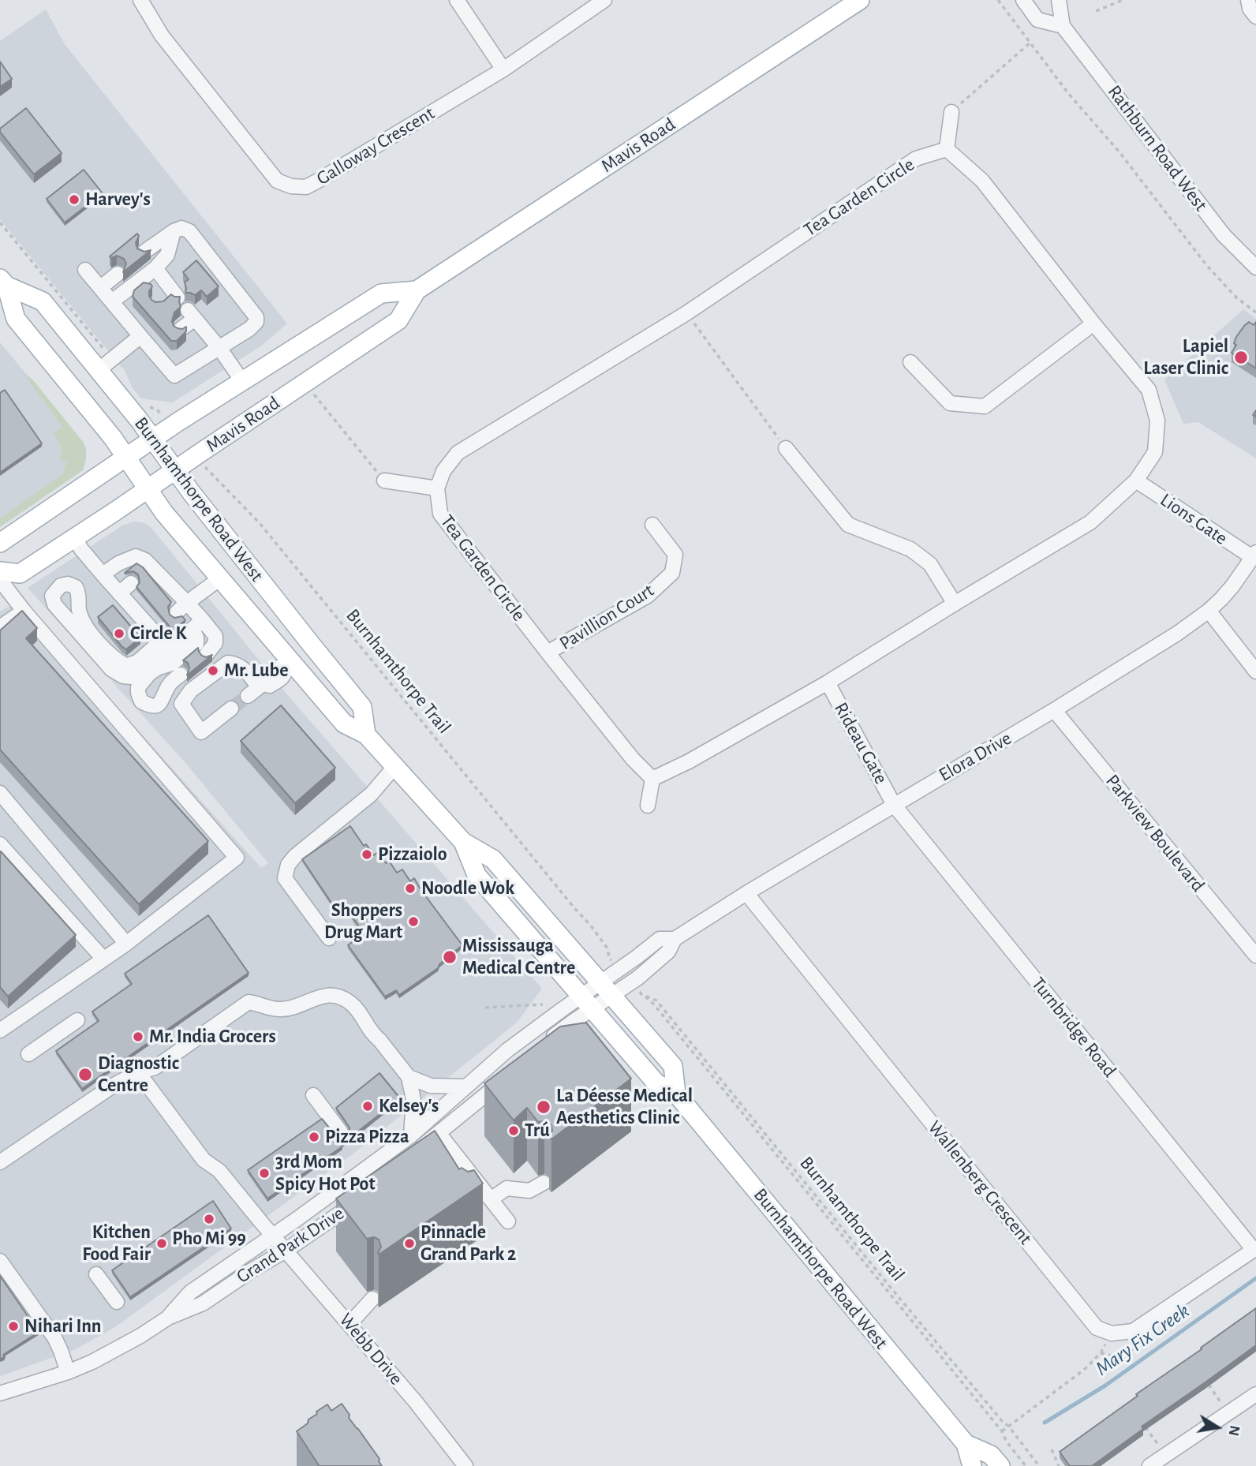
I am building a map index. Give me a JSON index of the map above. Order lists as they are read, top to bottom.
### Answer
{
  "streets": {
    "main road": ["Mavis Road", "Burnhamthorpe Road West"],
    "street": [
      "Galloway Crescent",
      "Rathburn Road West",
      "Tea Garden Circle",
      "Lions Gate",
      "Pavillion Court",
      "Rideau Gate",
      "Elora Drive",
      "Parkview Boulevard",
      "Turnbridge Road",
      "Wallenberg Crescent",
      "Grand Park Drive",
      "Webb Drive"
    ],
    "path": ["Burnhamthorpe Trail"]
  },
  "crossings": [
    ["Mavis Road", "Burnhamthorpe Road West"],
    ["Mavis Road", "Burnhamthorpe Trail"],
    ["Tea Garden Circle", "Pavillion Court"],
    ["Burnhamthorpe Road West", "Elora Drive"],
    ["Burnhamthorpe Road West", "Grand Park Drive"],
    ["Lions Gate", "Elora Drive"],
    ["Rideau Gate", "Elora Drive"],
    ["Rideau Gate", "Turnbridge Road"],
    ["Elora Drive", "Parkview Boulevard"],
    ["Elora Drive", "Turnbridge Road"],
    ["Elora Drive", "Wallenberg Crescent"],
    ["Elora Drive", "Grand Park Drive"],
    ["Turnbridge Road", "Wallenberg Crescent"],
    ["Grand Park Drive", "Webb Drive"]
  ],
  "water": ["Mary Fix Creek"],
  "places": [
    "Harvey's",
    "Lapiel Laser Clinic",
    "Circle K",
    "Mr. Lube",
    "Pizzaiolo",
    "Noodle Wok",
    "Shoppers Drug Mart",
    "Mississauga Medical Centre",
    "Mr. India Grocers",
    "Diagnostic Centre",
    "Kelsey's",
    "La Déesse Medical Aesthetics Clinic",
    "Trú",
    "Pizza Pizza",
    "3rd Mom Spicy Hot Pot",
    "Pho Mi 99",
    "Kitchen Food Fair",
    "Pinnacle Grand Park 2",
    "Nihari Inn"
  ],
  "north": "right"
}
